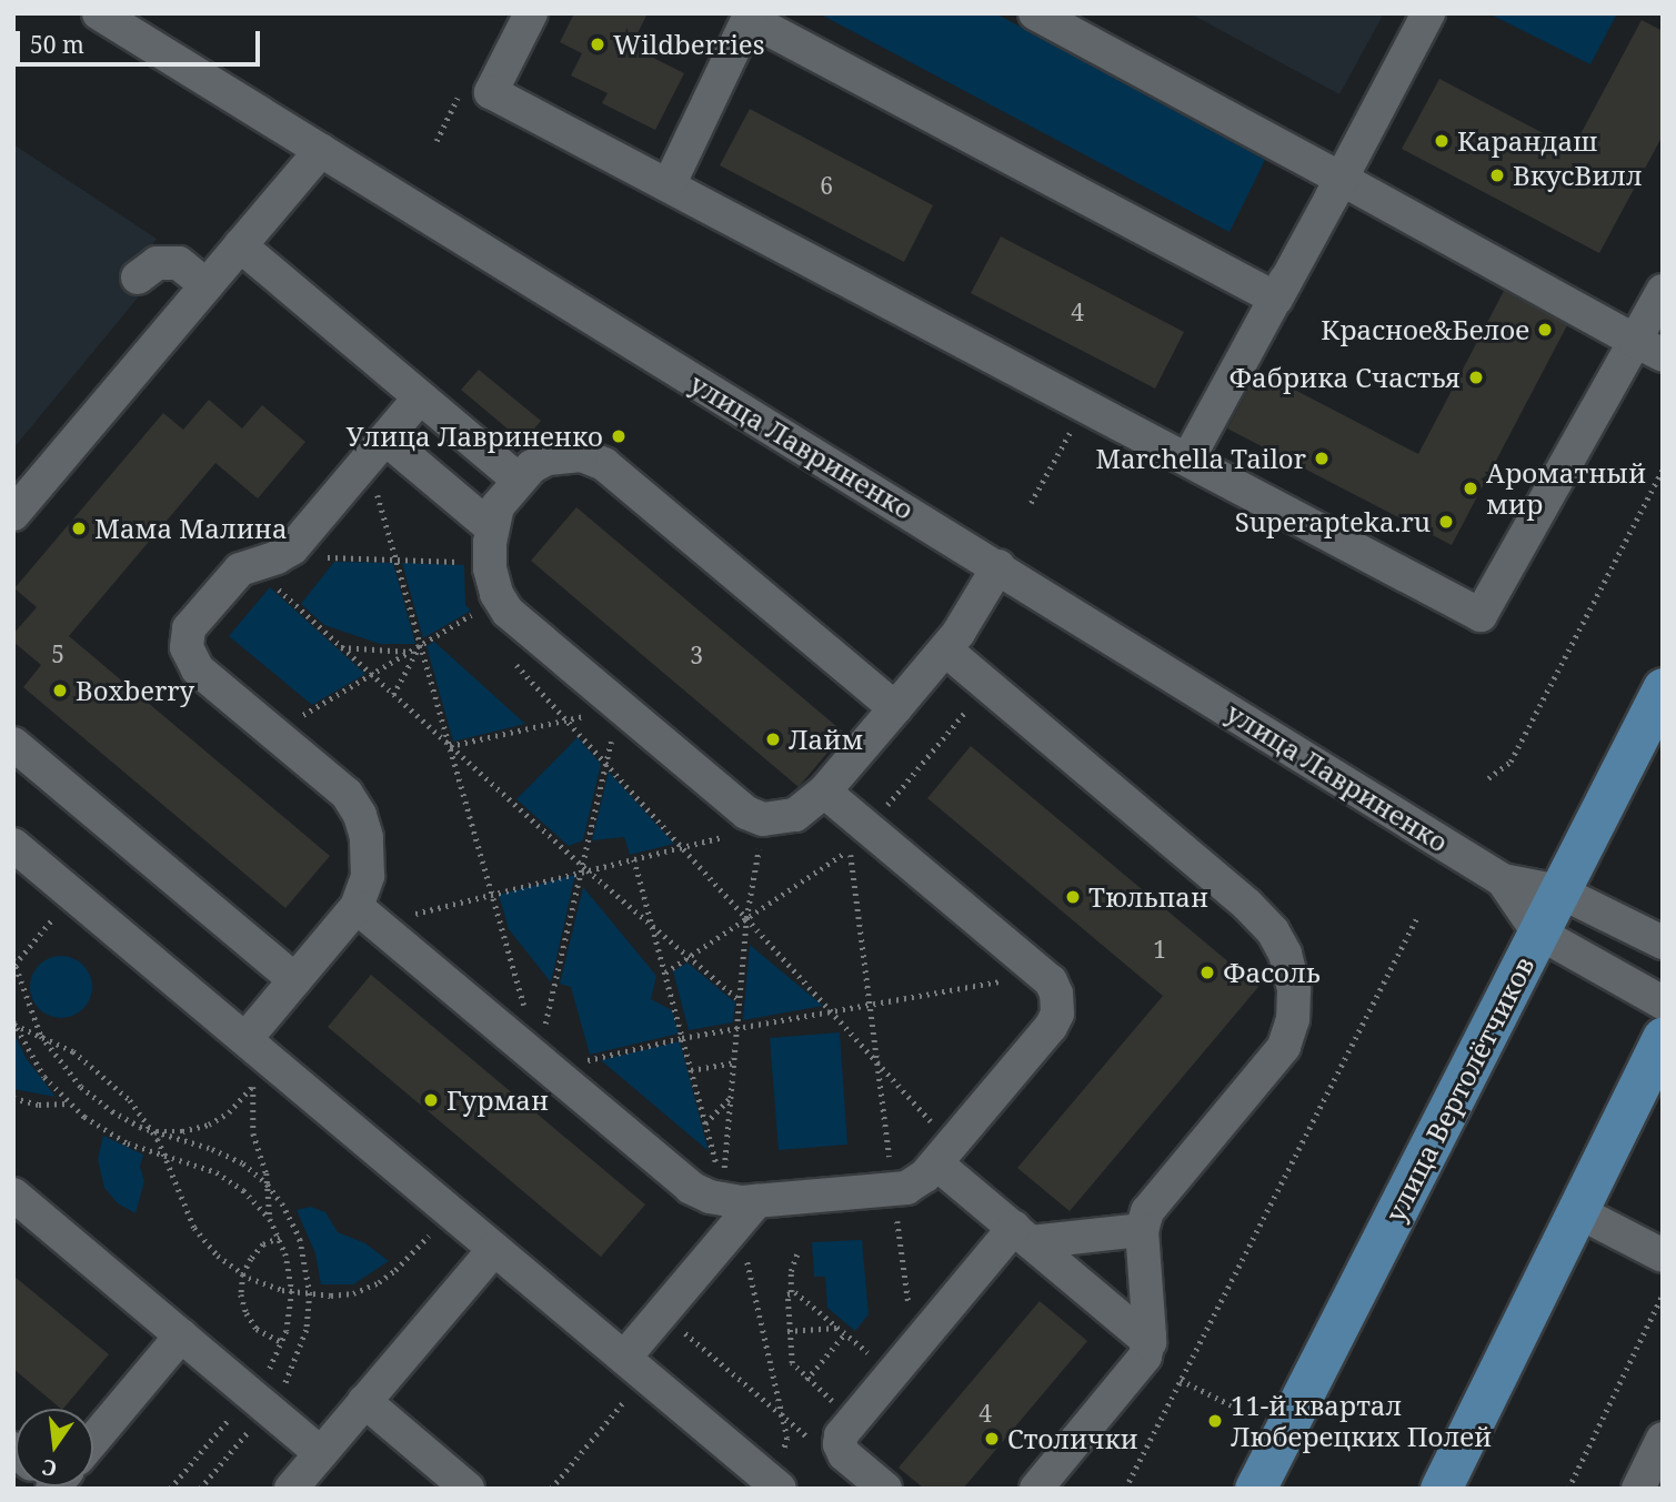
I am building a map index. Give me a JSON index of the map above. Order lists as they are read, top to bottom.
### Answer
{
  "streets": {
    "main road": ["улица Вертолётчиков"],
    "street": ["улица Лавриненко"]
  },
  "crossings": [
    ["улица Лавриненко", "улица Вертолётчиков"]
  ],
  "places": [
    "Wildberries",
    "Карандаш",
    "ВкусВилл",
    "Красное&Белое",
    "Фабрика Счастья",
    "Улица Лавриненко",
    "Marchella Tailor",
    "Ароматный мир",
    "Superapteka.ru",
    "Мама Малина",
    "Boxberry",
    "Лайм",
    "Тюльпан",
    "Фасоль",
    "Гурман",
    "11-й квартал Люберецких Полей",
    "Столички"
  ],
  "house_numbers": [
    "6",
    "4",
    "5",
    "3",
    "1",
    "4"
  ],
  "scale_bar": "50 m",
  "north": "bottom"
}
